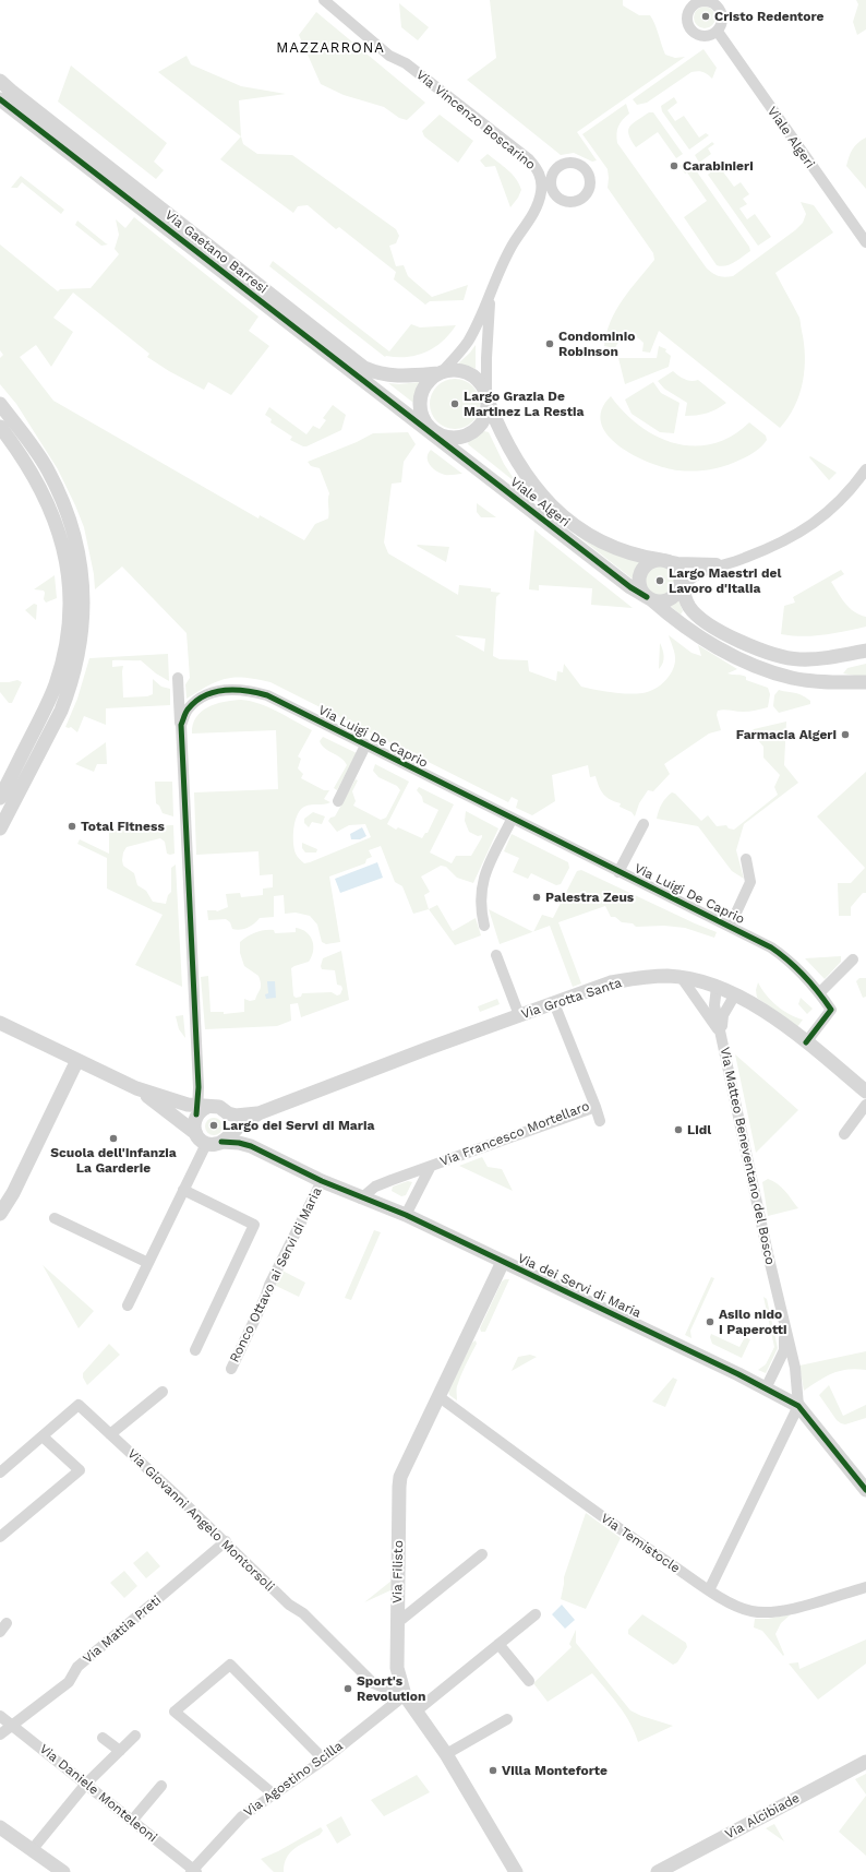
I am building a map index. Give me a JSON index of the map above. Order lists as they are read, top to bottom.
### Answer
{
  "streets": {
    "street": [
      "Via Vincenzo Boscarino",
      "Viale Algeri",
      "Via Gaetano Barresi",
      "Via Luigi De Caprio",
      "Via Grotta Santa",
      "Via Francesco Mortellaro",
      "Via Matteo Beneventano del Bosco",
      "Ronco Ottavo ai Servi di Maria",
      "Via dei Servi di Maria",
      "Via Giovanni Angelo Montorsoli",
      "Via Temistocle",
      "Via Filisto",
      "Via Mattia Preti",
      "Via Agostino Scilla",
      "Via Daniele Monteleoni",
      "Via Alcibiade"
    ]
  },
  "crossings": [
    ["Viale Algeri", "Via Gaetano Barresi"],
    ["Via Luigi De Caprio", "Via Grotta Santa"],
    ["Via Grotta Santa", "Via Francesco Mortellaro"],
    ["Via Grotta Santa", "Via Matteo Beneventano del Bosco"],
    ["Via Francesco Mortellaro", "Via dei Servi di Maria"],
    ["Ronco Ottavo ai Servi di Maria", "Via dei Servi di Maria"],
    ["Via dei Servi di Maria", "Via Filisto"],
    ["Via Giovanni Angelo Montorsoli", "Via Filisto"],
    ["Via Giovanni Angelo Montorsoli", "Via Mattia Preti"],
    ["Via Giovanni Angelo Montorsoli", "Via Agostino Scilla"],
    ["Via Temistocle", "Via Filisto"],
    ["Via Filisto", "Via Agostino Scilla"],
    ["Via Mattia Preti", "Via Daniele Monteleoni"],
    ["Via Agostino Scilla", "Via Daniele Monteleoni"]
  ],
  "districts": ["MAZZARRONA"],
  "places": [
    "Cristo Redentore",
    "Carabinieri",
    "Condominio Robinson",
    "Largo Grazia De Martinez La Restia",
    "Largo Maestri del Lavoro d'Italia",
    "Farmacia Algeri",
    "Total Fitness",
    "Palestra Zeus",
    "Largo dei Servi di Maria",
    "Lidl",
    "Scuola dell'infanzia La Garderie",
    "Asilo nido I Paperotti",
    "Sport's Revolution",
    "Villa Monteforte"
  ]
}
